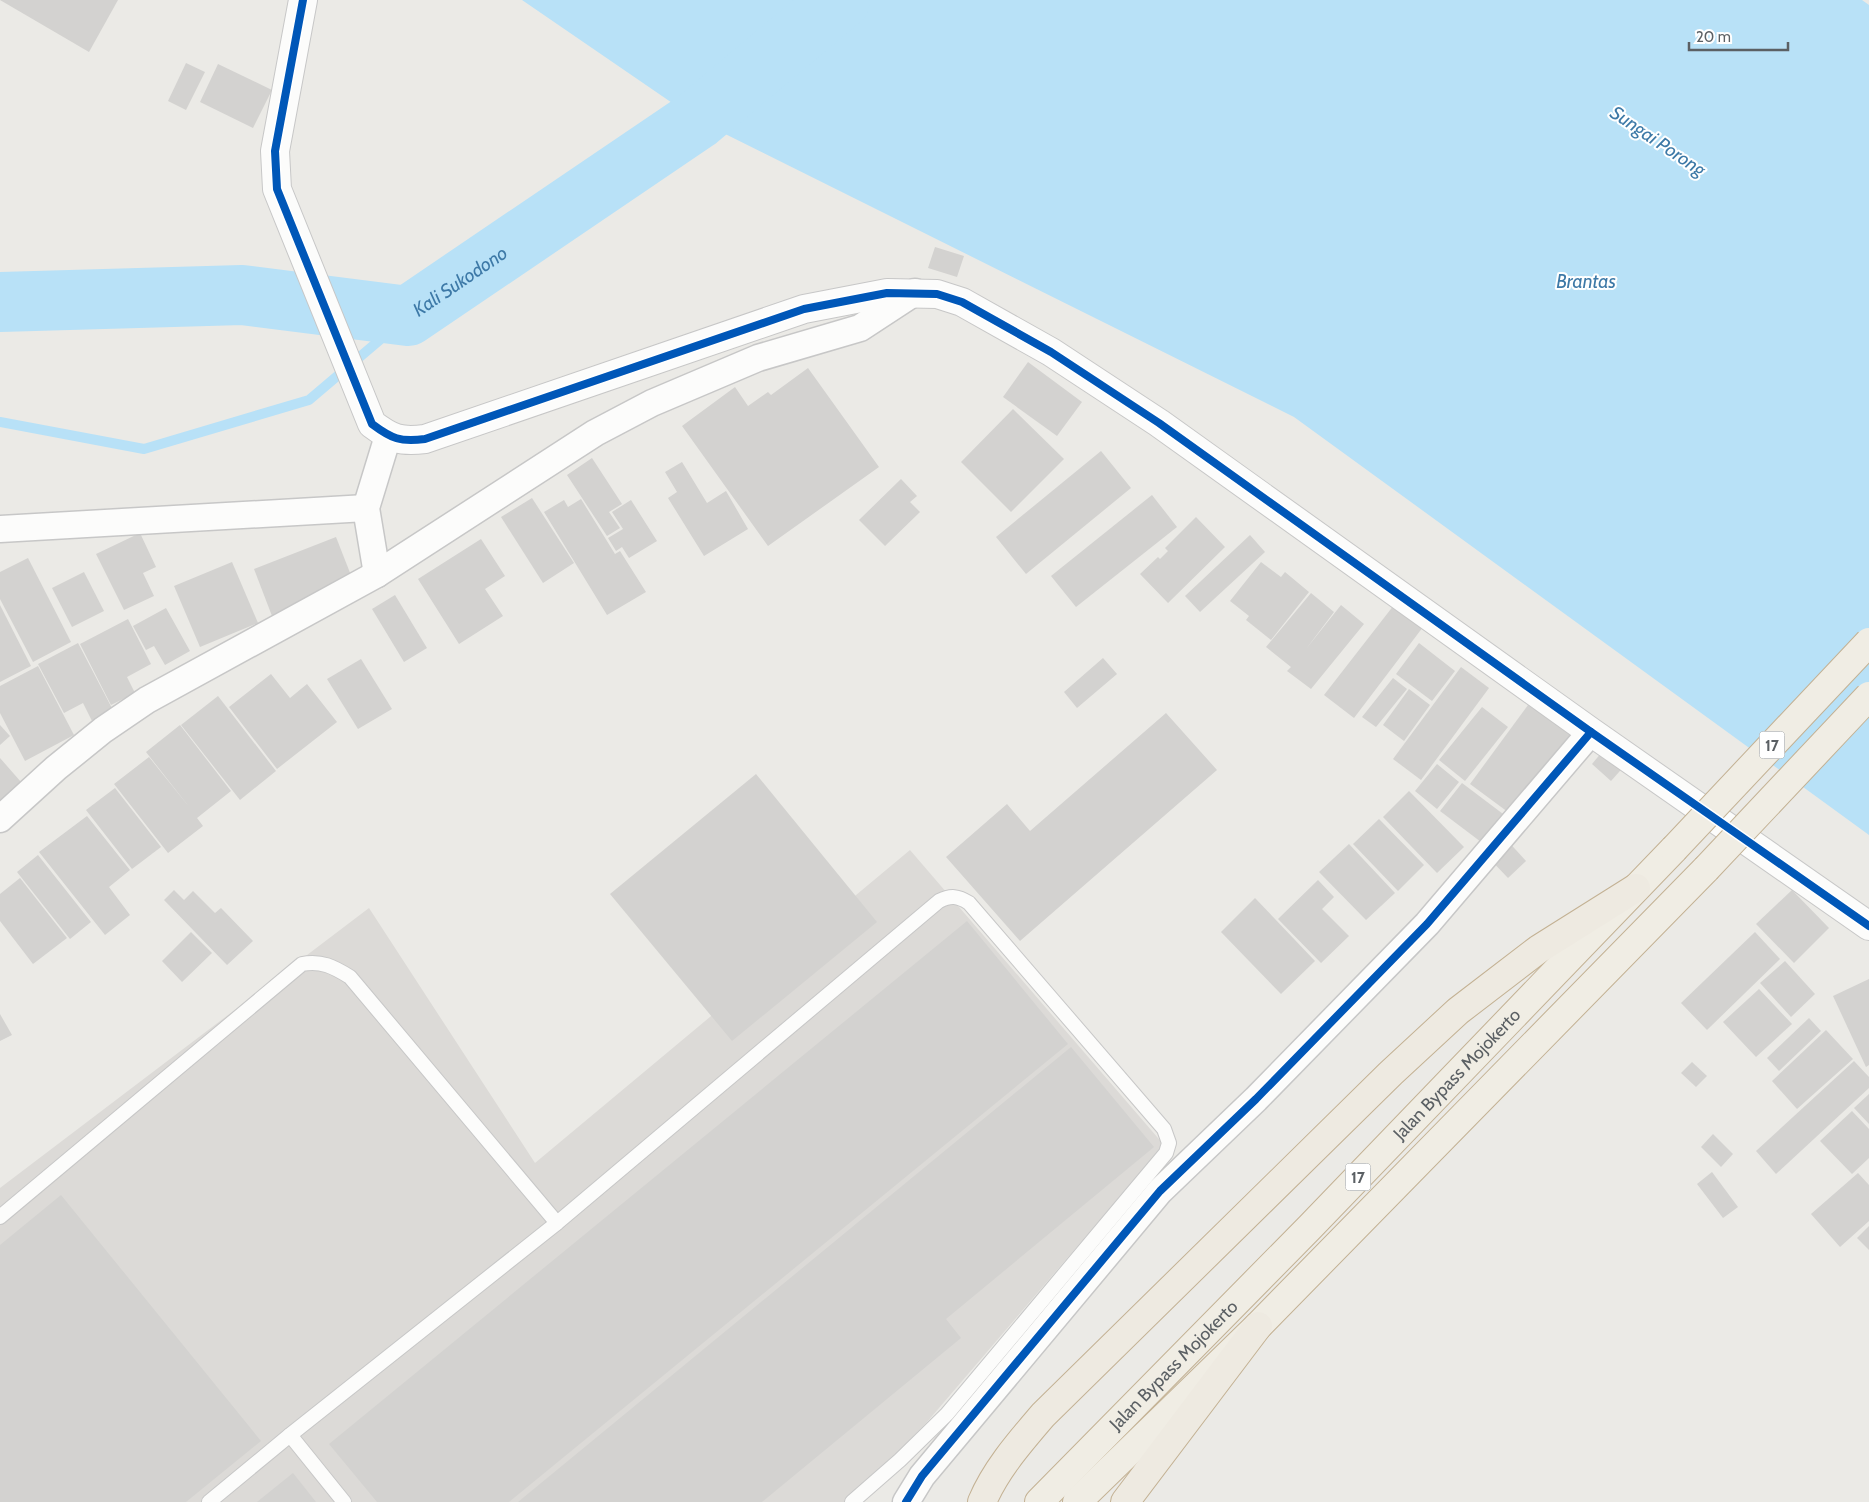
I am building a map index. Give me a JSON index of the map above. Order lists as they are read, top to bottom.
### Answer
{
  "streets": {
    "highway": ["17", "Jalan Bypass Mojokerto"]
  },
  "water": ["Sungai Porong", "Kali Sukodono", "Brantas"],
  "scale_bar": "20 m"
}
